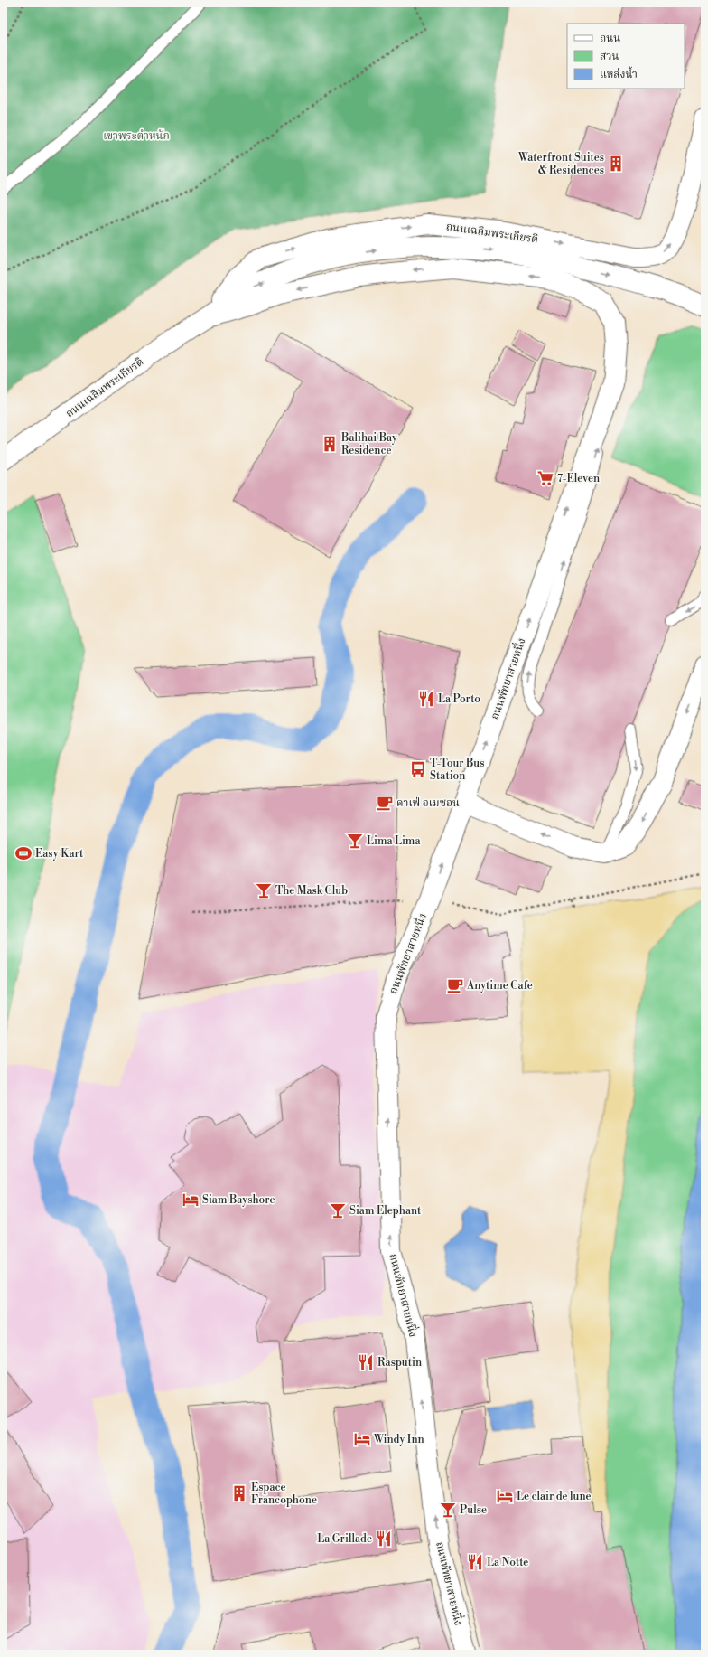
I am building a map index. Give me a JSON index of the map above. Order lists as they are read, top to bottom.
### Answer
{
  "streets": {
    "street": ["ถนนเฉลิมพระเกียรติ", "ถนนพัทยาสายหนึ่ง"]
  },
  "crossings": [
    ["ถนนเฉลิมพระเกียรติ", "ถนนพัทยาสายหนึ่ง"]
  ],
  "one_way": ["ถนนพัทยาสายหนึ่ง"],
  "parks": ["เขาพระตำหนัก"],
  "places": {
    "building": ["Waterfront Suites & Residences", "Balihai Bay Residence", "Espace Francophone"],
    "supermarket": ["7-Eleven"],
    "restaurant": [
      "La Porto",
      "Rasputin",
      "La Grillade",
      "La Notte"
    ],
    "bus stop": ["T-Tour Bus Station"],
    "cafe": ["คาเฟ่ อเมซอน", "Anytime Cafe"],
    "bar": [
      "Lima Lima",
      "The Mask Club",
      "Siam Elephant",
      "Pulse"
    ],
    "sports": ["Easy Kart"],
    "hotel": ["Siam Bayshore", "Windy Inn", "Le clair de lune"]
  },
  "legend": ["ถนน", "สวน", "แหล่งน้ำ"]
}
